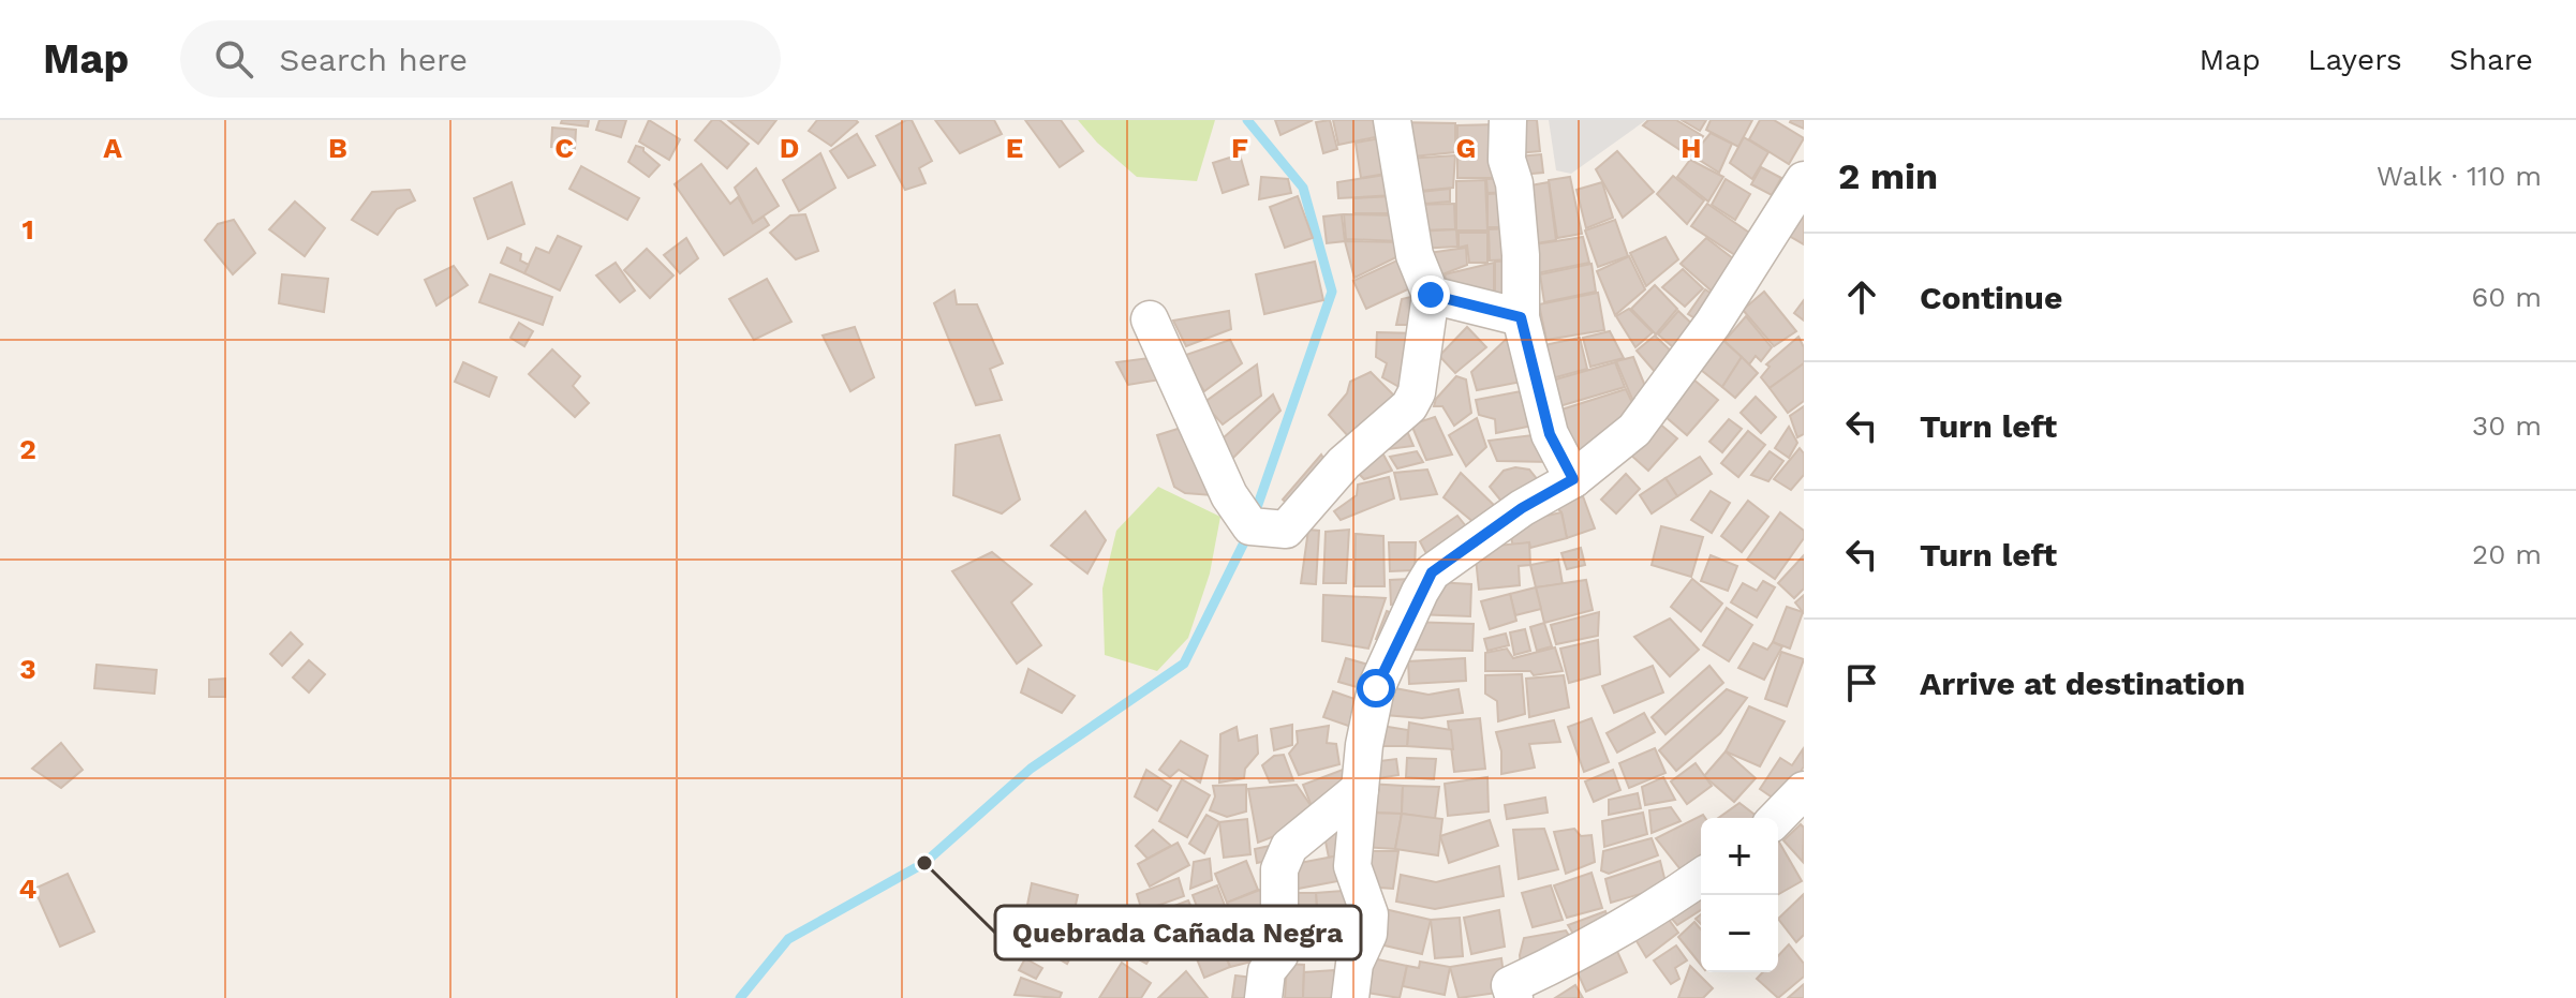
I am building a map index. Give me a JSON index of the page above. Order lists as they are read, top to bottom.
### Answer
{
  "places": ["Quebrada Cañada Negra"],
  "page": {
    "header": "Map",
    "search": "Search here",
    "nav": ["Map", "Layers", "Share"],
    "heading": ["2 min", "Walk · 110 m"],
    "list": [
      ["Continue", "60 m"],
      ["Turn left", "30 m"],
      ["Turn left", "20 m"],
      "Arrive at destination"
    ],
    "map_buttons": ["+", "−"]
  },
  "grid": {
    "columns": [
      "A",
      "B",
      "C",
      "D",
      "E",
      "F",
      "G",
      "H"
    ],
    "rows": [
      "1",
      "2",
      "3",
      "4"
    ]
  }
}
